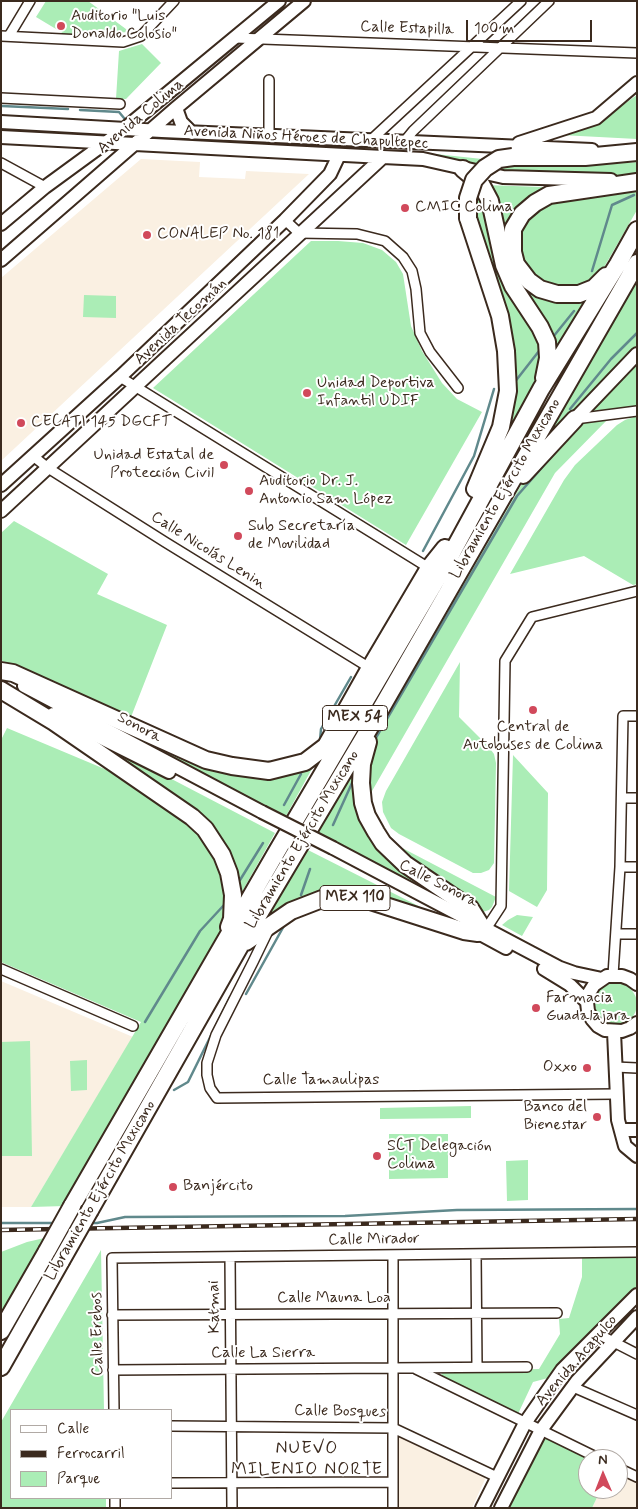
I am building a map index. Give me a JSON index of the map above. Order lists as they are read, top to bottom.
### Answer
{
  "streets": {
    "highway": ["Libramiento Ejército Mexicano", "MEX 54", "MEX 110"],
    "street": [
      "Calle Estapilla",
      "Avenida Colima",
      "Avenida Niños Héroes de Chapultepec",
      "Avenida Tecomán",
      "Calle Nicolás Lenin",
      "Sonora",
      "Calle Sonora",
      "Calle Tamaulipas",
      "Calle Mirador",
      "Calle Mauna Loa",
      "Katmai",
      "Calle Erebos",
      "Calle La Sierra",
      "Avenida Acapulco",
      "Calle Bosques"
    ]
  },
  "crossings": [
    ["Calle Estapilla", "Avenida Colima"],
    ["Avenida Colima", "Avenida Niños Héroes de Chapultepec"],
    ["Avenida Niños Héroes de Chapultepec", "Avenida Tecomán"],
    ["Avenida Tecomán", "Calle Nicolás Lenin"],
    ["Libramiento Ejército Mexicano", "MEX 110"],
    ["Sonora", "Calle Sonora"],
    ["Calle Sonora", "MEX 110"],
    ["MEX 110", "Calle Tamaulipas"],
    ["Calle Mirador", "Katmai"],
    ["Calle Mirador", "Calle Erebos"],
    ["Calle Mauna Loa", "Katmai"],
    ["Calle Mauna Loa", "Calle Erebos"],
    ["Katmai", "Calle La Sierra"],
    ["Katmai", "Calle Bosques"],
    ["Calle Erebos", "Calle La Sierra"],
    ["Calle La Sierra", "Avenida Acapulco"],
    ["Avenida Acapulco", "Calle Bosques"]
  ],
  "districts": ["NUEVO MILENIO NORTE"],
  "places": [
    "Auditorio \"Luis Donaldo Colosio\"",
    "CMIC Colima",
    "CONALEP No. 181",
    "Unidad Deportiva Infantil UDIF",
    "CECATI 145 DGCFT",
    "Unidad Estatal de Protección Civil",
    "Auditorio Dr. J. Antonio Sam López",
    "Sub Secretaría de Movilidad",
    "Central de Autobuses de Colima",
    "Farmacia Guadalajara",
    "Oxxo",
    "Banco del Bienestar",
    "SCT Delegación Colima",
    "Banjército"
  ],
  "legend": ["Calle", "Ferrocarril", "Parque"],
  "scale_bar": "100 m",
  "north": "top"
}
